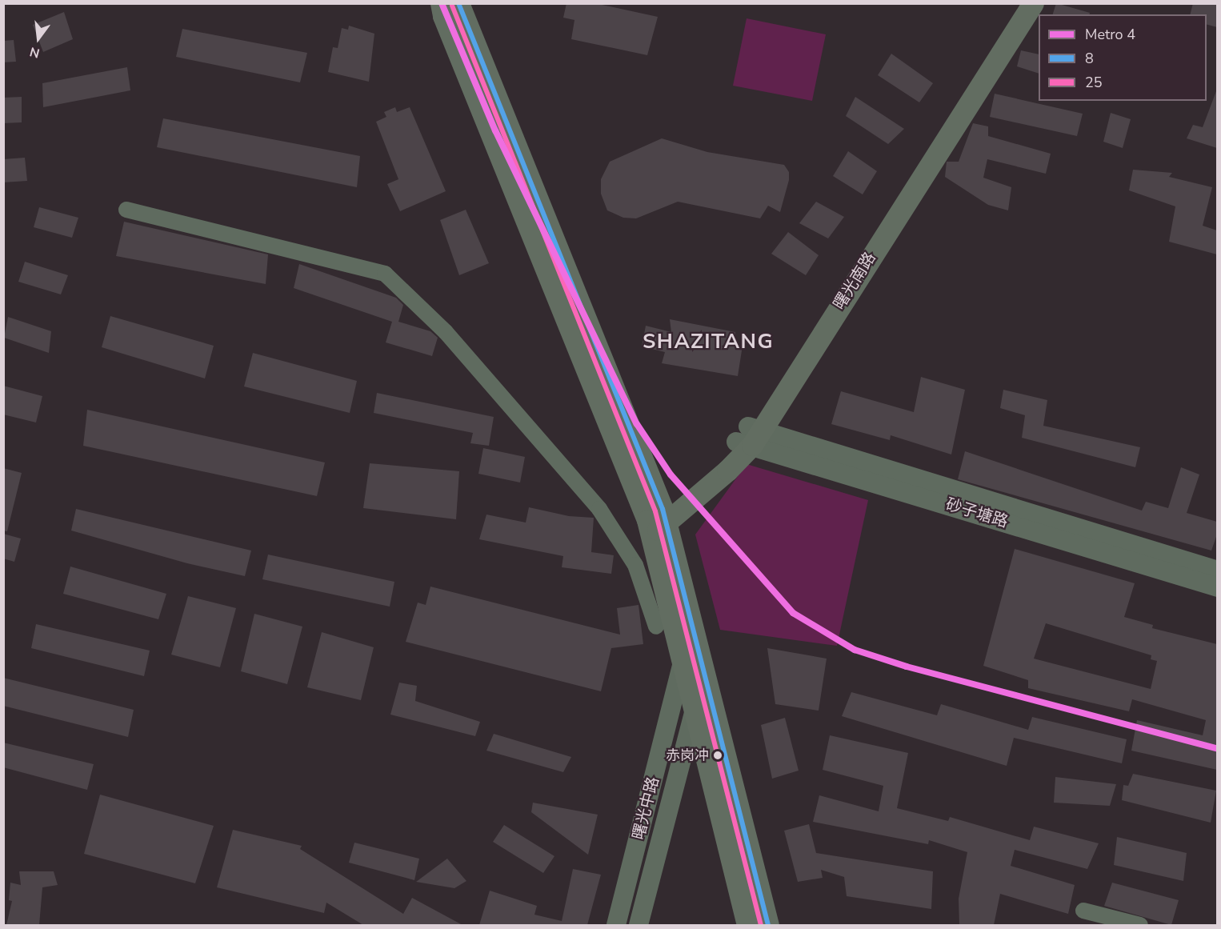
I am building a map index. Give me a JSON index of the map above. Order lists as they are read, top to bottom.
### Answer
{
  "streets": {
    "main road": ["曙光南路"],
    "street": ["砂子塘路", "曙光中路"]
  },
  "crossings": [
    ["曙光南路", "砂子塘路"]
  ],
  "districts": ["SHAZITANG"],
  "places": ["赤岗冲"],
  "lines": ["metro line 4", "transit line 8", "transit line 25"],
  "legend": ["Metro 4", "8", "25"],
  "north": "bottom"
}
